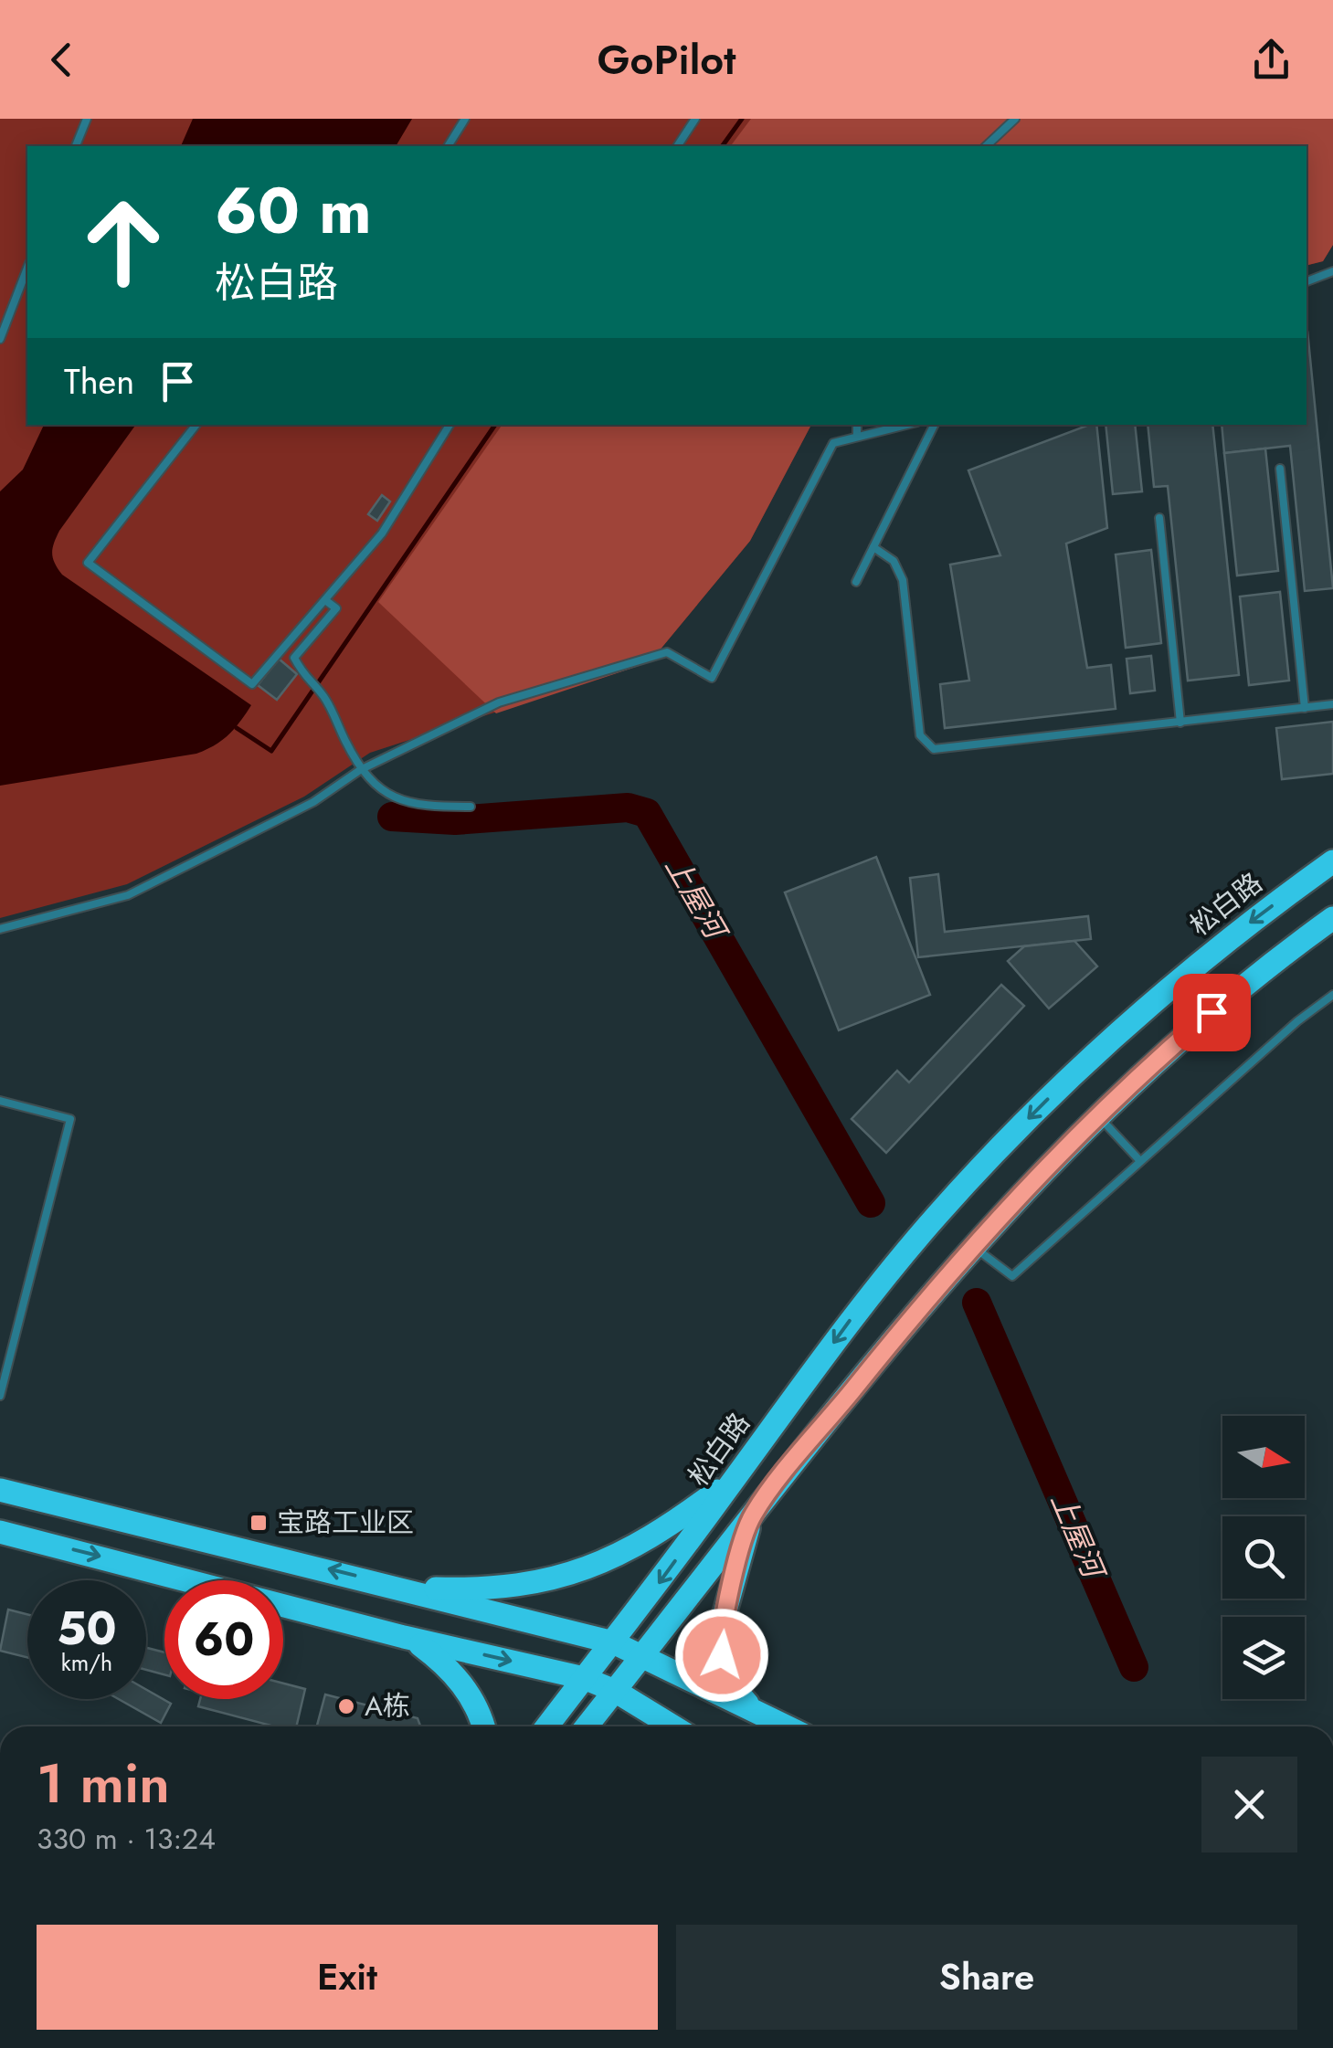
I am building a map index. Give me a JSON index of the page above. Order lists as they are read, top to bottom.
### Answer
{
  "streets": {
    "main road": ["松白路"]
  },
  "water": ["上屋河"],
  "places": {
    "transit": ["宝路工业区"],
    "other": ["A栋"]
  },
  "north": "right",
  "page": {
    "header": "GoPilot",
    "turn": ["60 m", "松白路"],
    "then": "Then",
    "speed": "50 km/h",
    "limit": "60",
    "heading": ["1 min", "330 m · 13:24"],
    "buttons": ["Exit", "Share"]
  }
}
